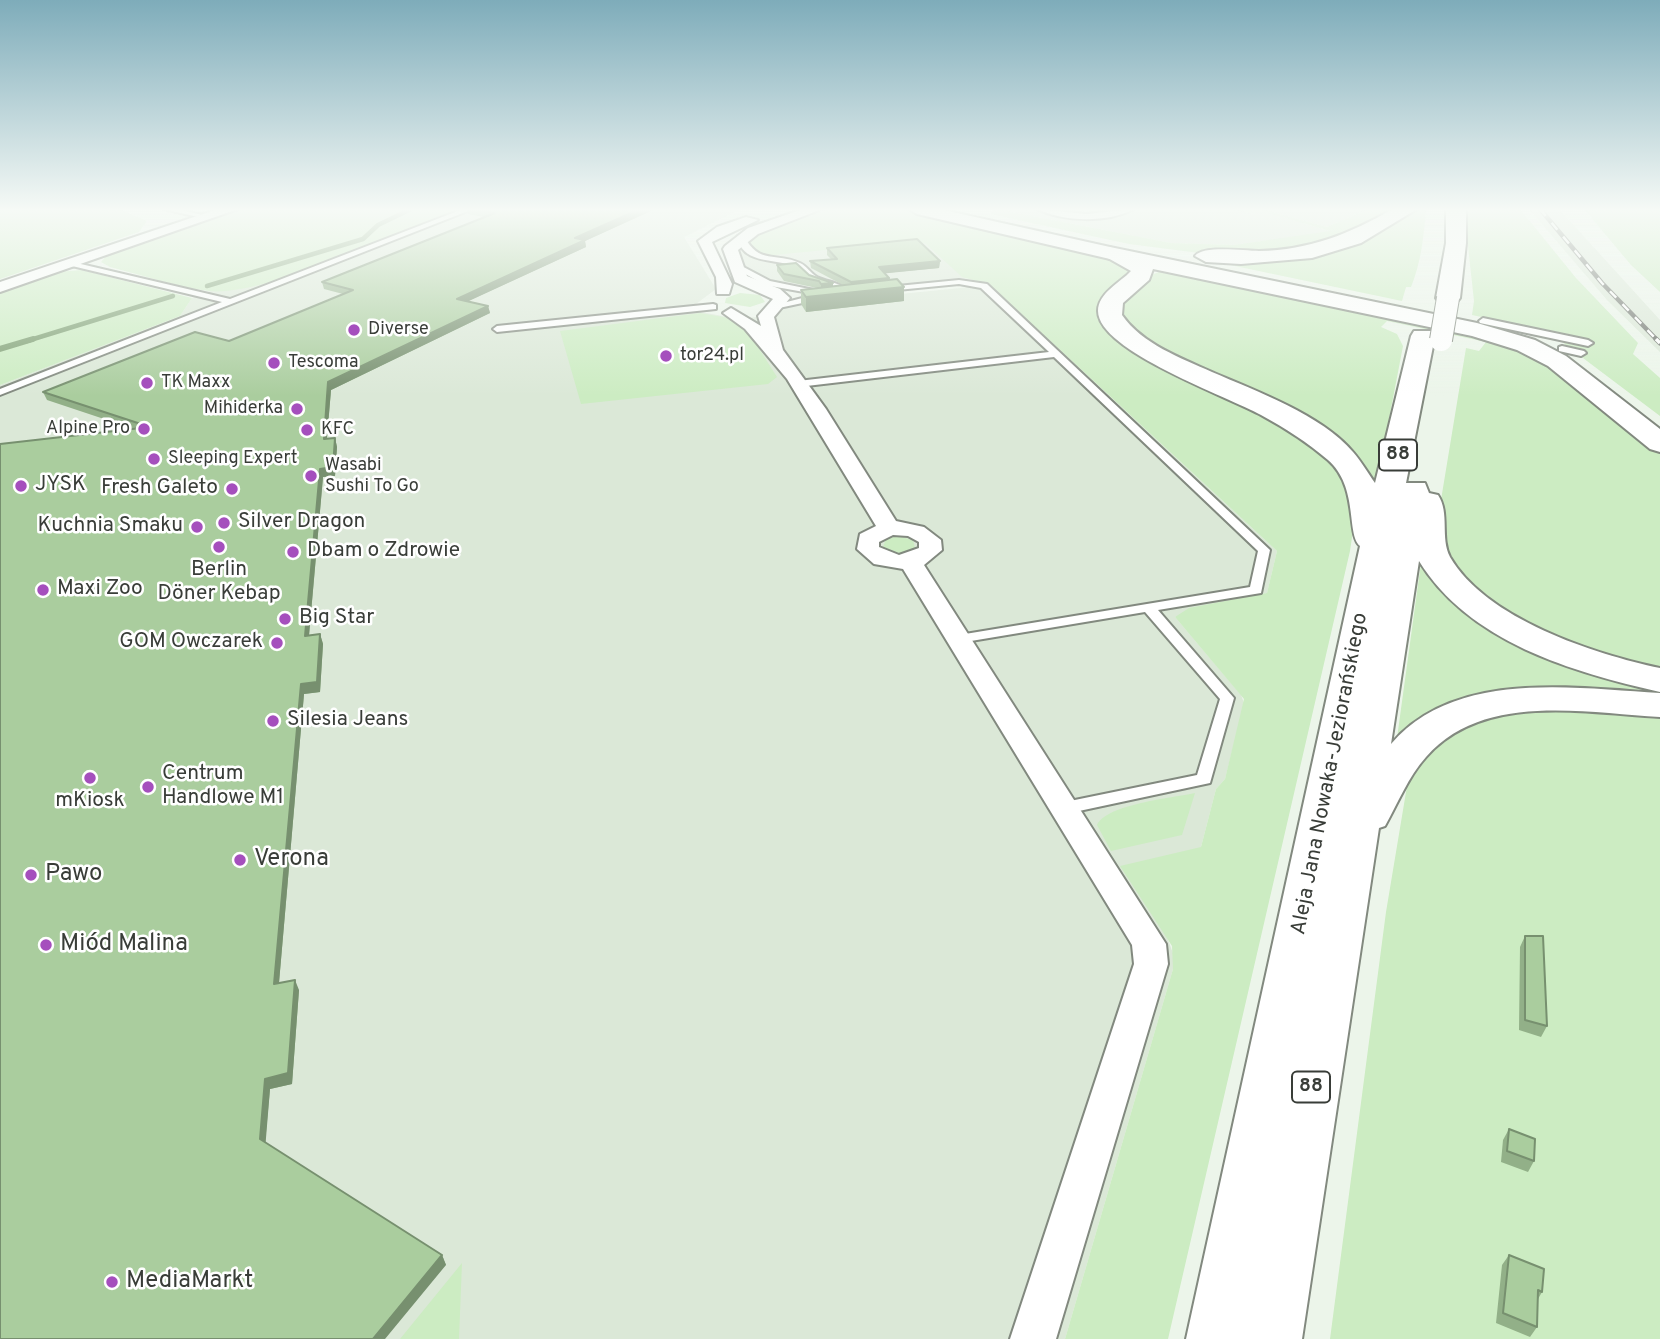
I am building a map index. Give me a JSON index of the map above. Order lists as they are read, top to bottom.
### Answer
{
  "streets": {
    "main road": ["88", "Aleja Jana Nowaka-Jeziorańskiego"]
  },
  "places": [
    "Diverse",
    "tor24.pl",
    "Tescoma",
    "TK Maxx",
    "Mihiderka",
    "Alpine Pro",
    "KFC",
    "Sleeping Expert",
    "Wasabi Sushi To Go",
    "JYSK",
    "Fresh Galeto",
    "Silver Dragon",
    "Kuchnia Smaku",
    "Berlin Döner Kebap",
    "Dbam o Zdrowie",
    "Maxi Zoo",
    "Big Star",
    "GOM Owczarek",
    "Silesia Jeans",
    "mKiosk",
    "Centrum Handlowe M1",
    "Verona",
    "Pawo",
    "Miód Malina",
    "MediaMarkt"
  ]
}
